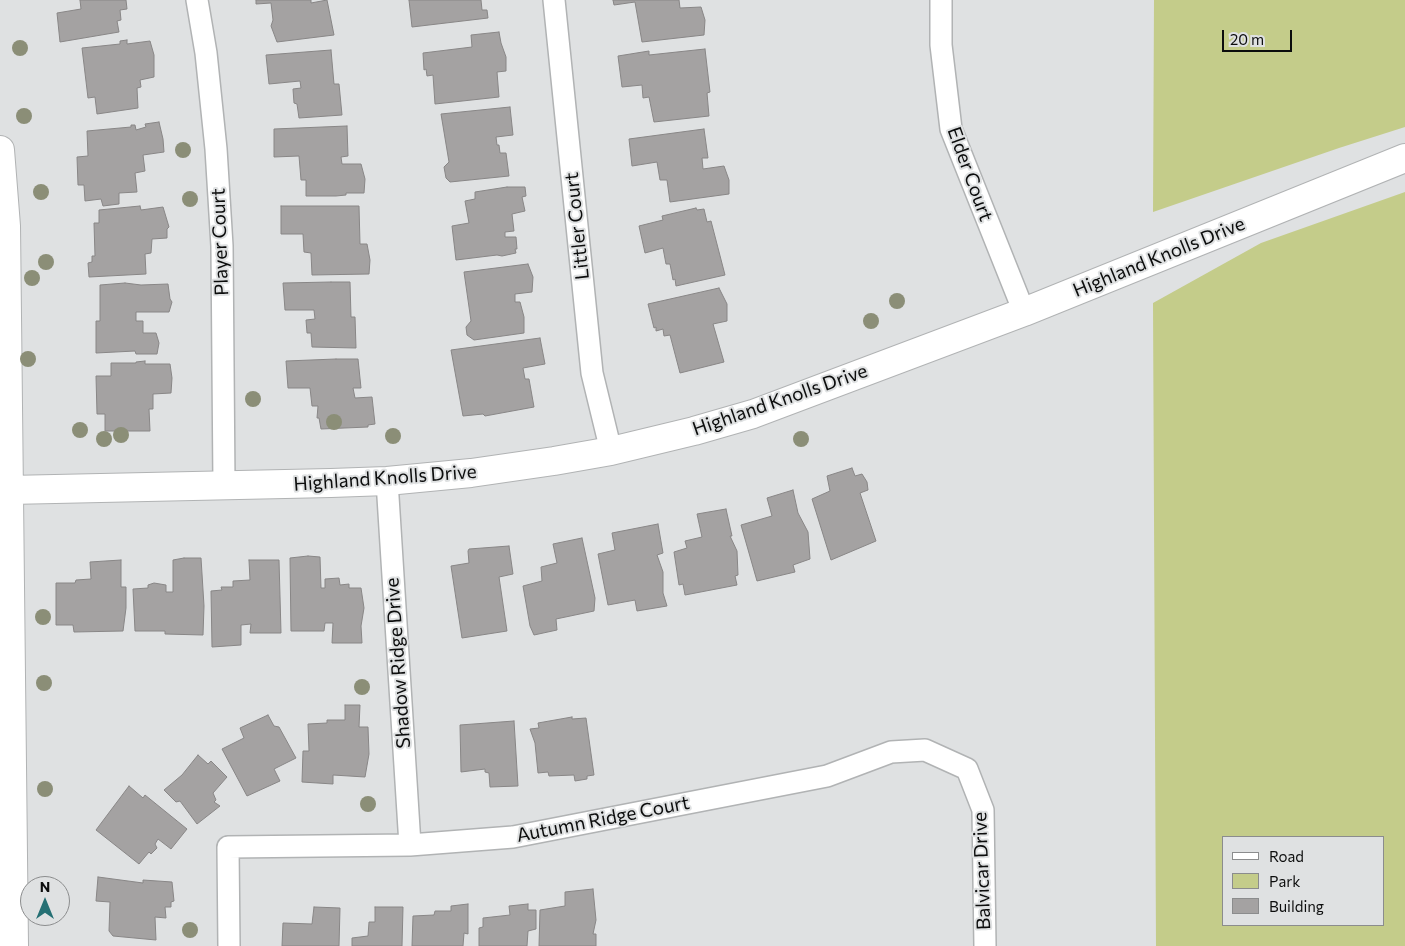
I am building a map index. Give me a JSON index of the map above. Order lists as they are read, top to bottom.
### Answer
{
  "streets": {
    "street": [
      "Elder Court",
      "Littler Court",
      "Player Court",
      "Highland Knolls Drive",
      "Shadow Ridge Drive",
      "Autumn Ridge Court",
      "Balvicar Drive"
    ]
  },
  "crossings": [
    ["Elder Court", "Highland Knolls Drive"],
    ["Littler Court", "Highland Knolls Drive"],
    ["Player Court", "Highland Knolls Drive"],
    ["Highland Knolls Drive", "Shadow Ridge Drive"],
    ["Shadow Ridge Drive", "Autumn Ridge Court"],
    ["Autumn Ridge Court", "Balvicar Drive"]
  ],
  "legend": ["Road", "Park", "Building"],
  "scale_bar": "20 m",
  "north": "top"
}
